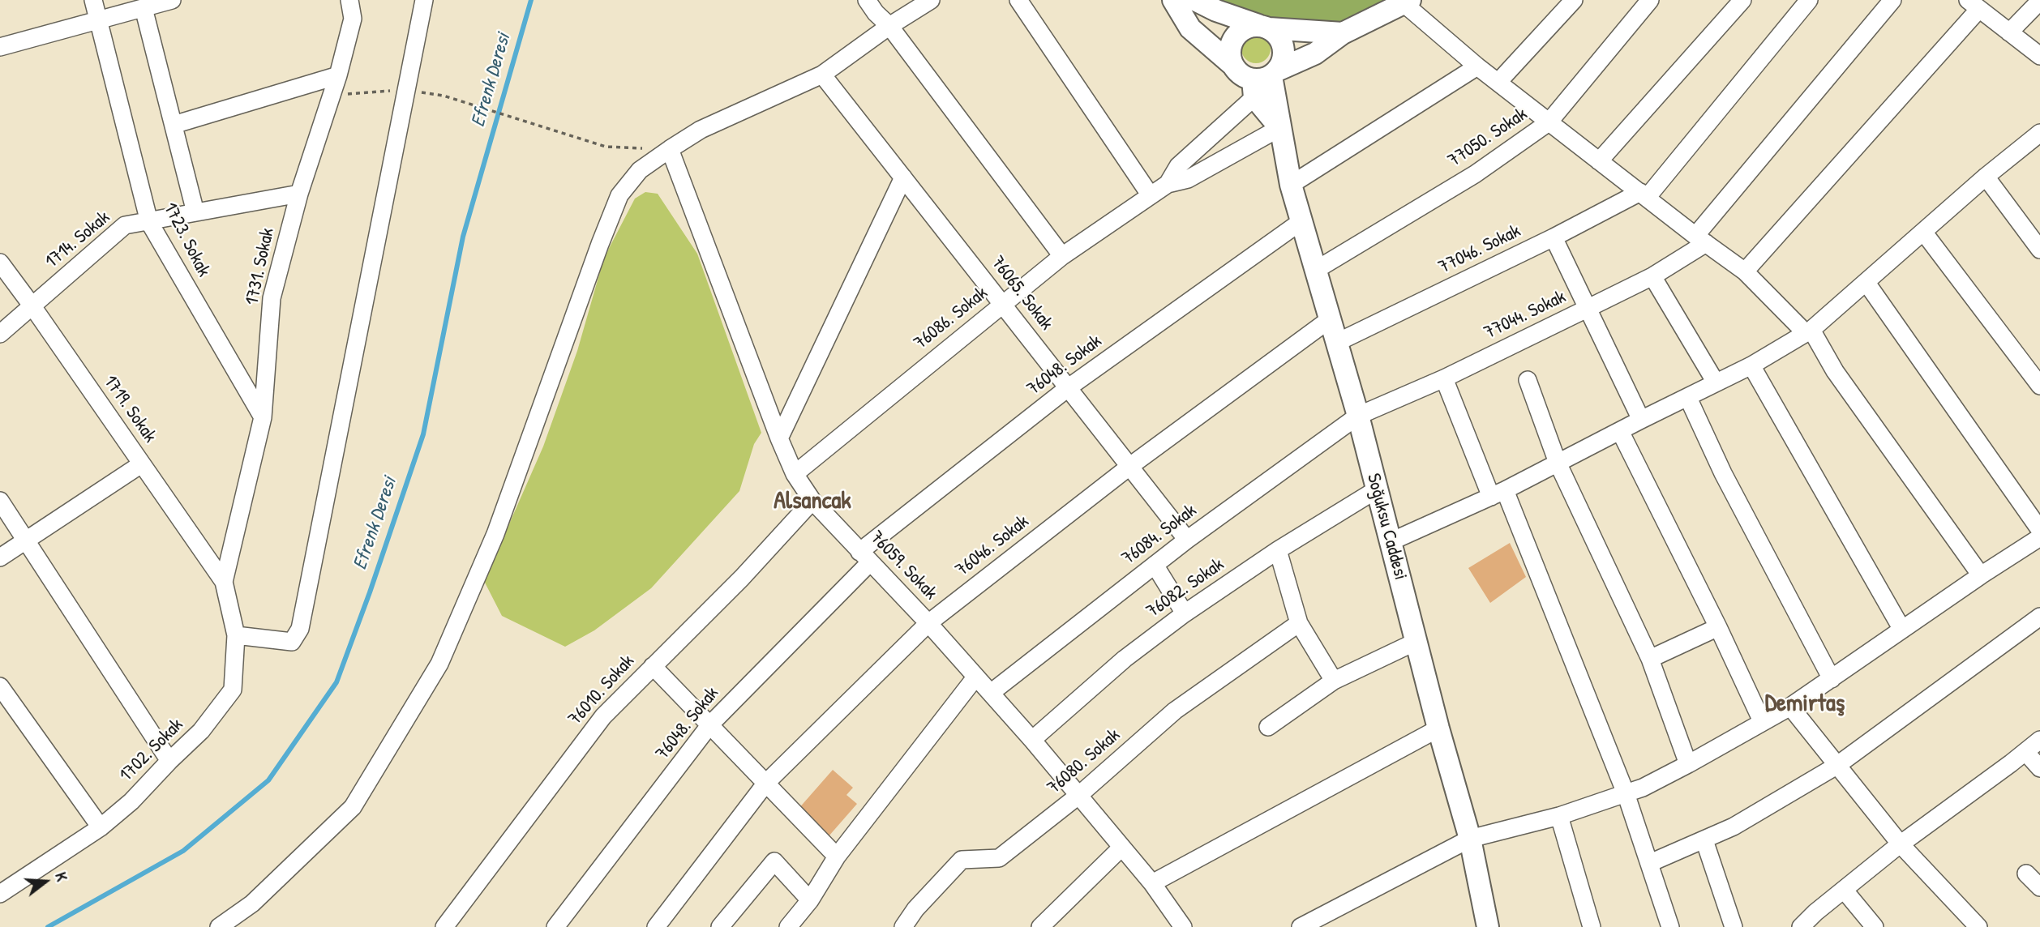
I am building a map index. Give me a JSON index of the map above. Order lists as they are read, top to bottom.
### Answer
{
  "streets": {
    "street": [
      "77050. Sokak",
      "1714. Sokak",
      "1723. Sokak",
      "77046. Sokak",
      "1731. Sokak",
      "76065. Sokak",
      "77044. Sokak",
      "76086. Sokak",
      "76048. Sokak",
      "1719. Sokak",
      "Soğuksu Caddesi",
      "76084. Sokak",
      "76046. Sokak",
      "76059. Sokak",
      "76082. Sokak",
      "76010. Sokak",
      "1702. Sokak",
      "76080. Sokak"
    ]
  },
  "crossings": [
    ["77050. Sokak", "Soğuksu Caddesi"],
    ["1714. Sokak", "1723. Sokak"],
    ["1714. Sokak", "1731. Sokak"],
    ["1714. Sokak", "1719. Sokak"],
    ["1723. Sokak", "1731. Sokak"],
    ["77046. Sokak", "Soğuksu Caddesi"],
    ["1731. Sokak", "1719. Sokak"],
    ["1731. Sokak", "1702. Sokak"],
    ["76065. Sokak", "76086. Sokak"],
    ["76065. Sokak", "76048. Sokak"],
    ["76065. Sokak", "76084. Sokak"],
    ["76065. Sokak", "76046. Sokak"],
    ["77044. Sokak", "Soğuksu Caddesi"],
    ["77044. Sokak", "76084. Sokak"],
    ["76086. Sokak", "Soğuksu Caddesi"],
    ["76086. Sokak", "76059. Sokak"],
    ["76048. Sokak", "Soğuksu Caddesi"],
    ["76048. Sokak", "76059. Sokak"],
    ["1719. Sokak", "1702. Sokak"],
    ["Soğuksu Caddesi", "76084. Sokak"],
    ["Soğuksu Caddesi", "76046. Sokak"],
    ["Soğuksu Caddesi", "76082. Sokak"],
    ["76084. Sokak", "76059. Sokak"],
    ["76046. Sokak", "76059. Sokak"],
    ["76059. Sokak", "76082. Sokak"],
    ["76059. Sokak", "76010. Sokak"],
    ["76059. Sokak", "76080. Sokak"]
  ],
  "districts": ["Alsancak", "Demirtaş"],
  "water": ["Efrenk Deresi"],
  "north": "right"
}
